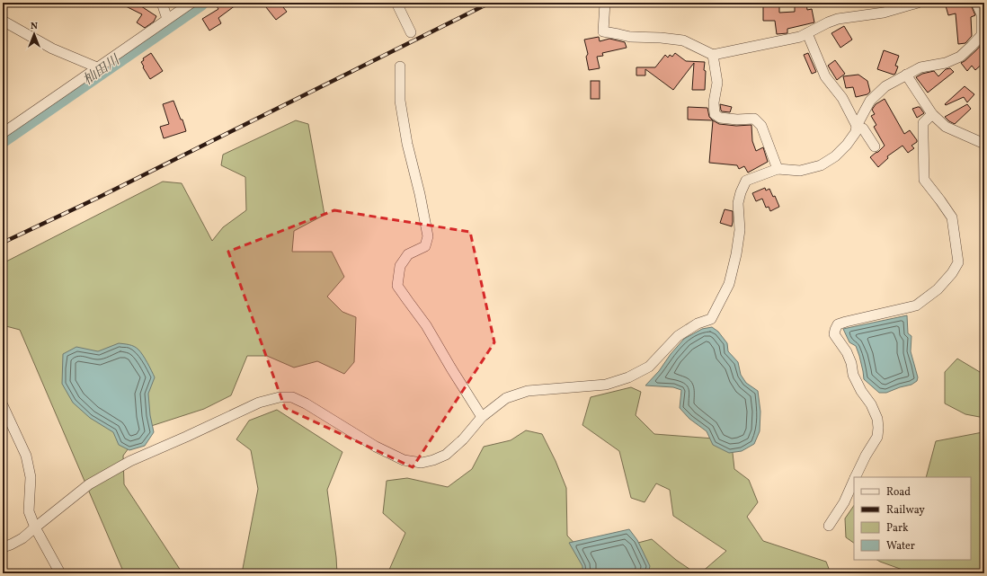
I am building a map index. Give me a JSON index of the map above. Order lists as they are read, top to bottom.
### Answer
{
  "water": ["杣田川"],
  "legend": [
    "Road",
    "Railway",
    "Park",
    "Water"
  ],
  "north": "top"
}
